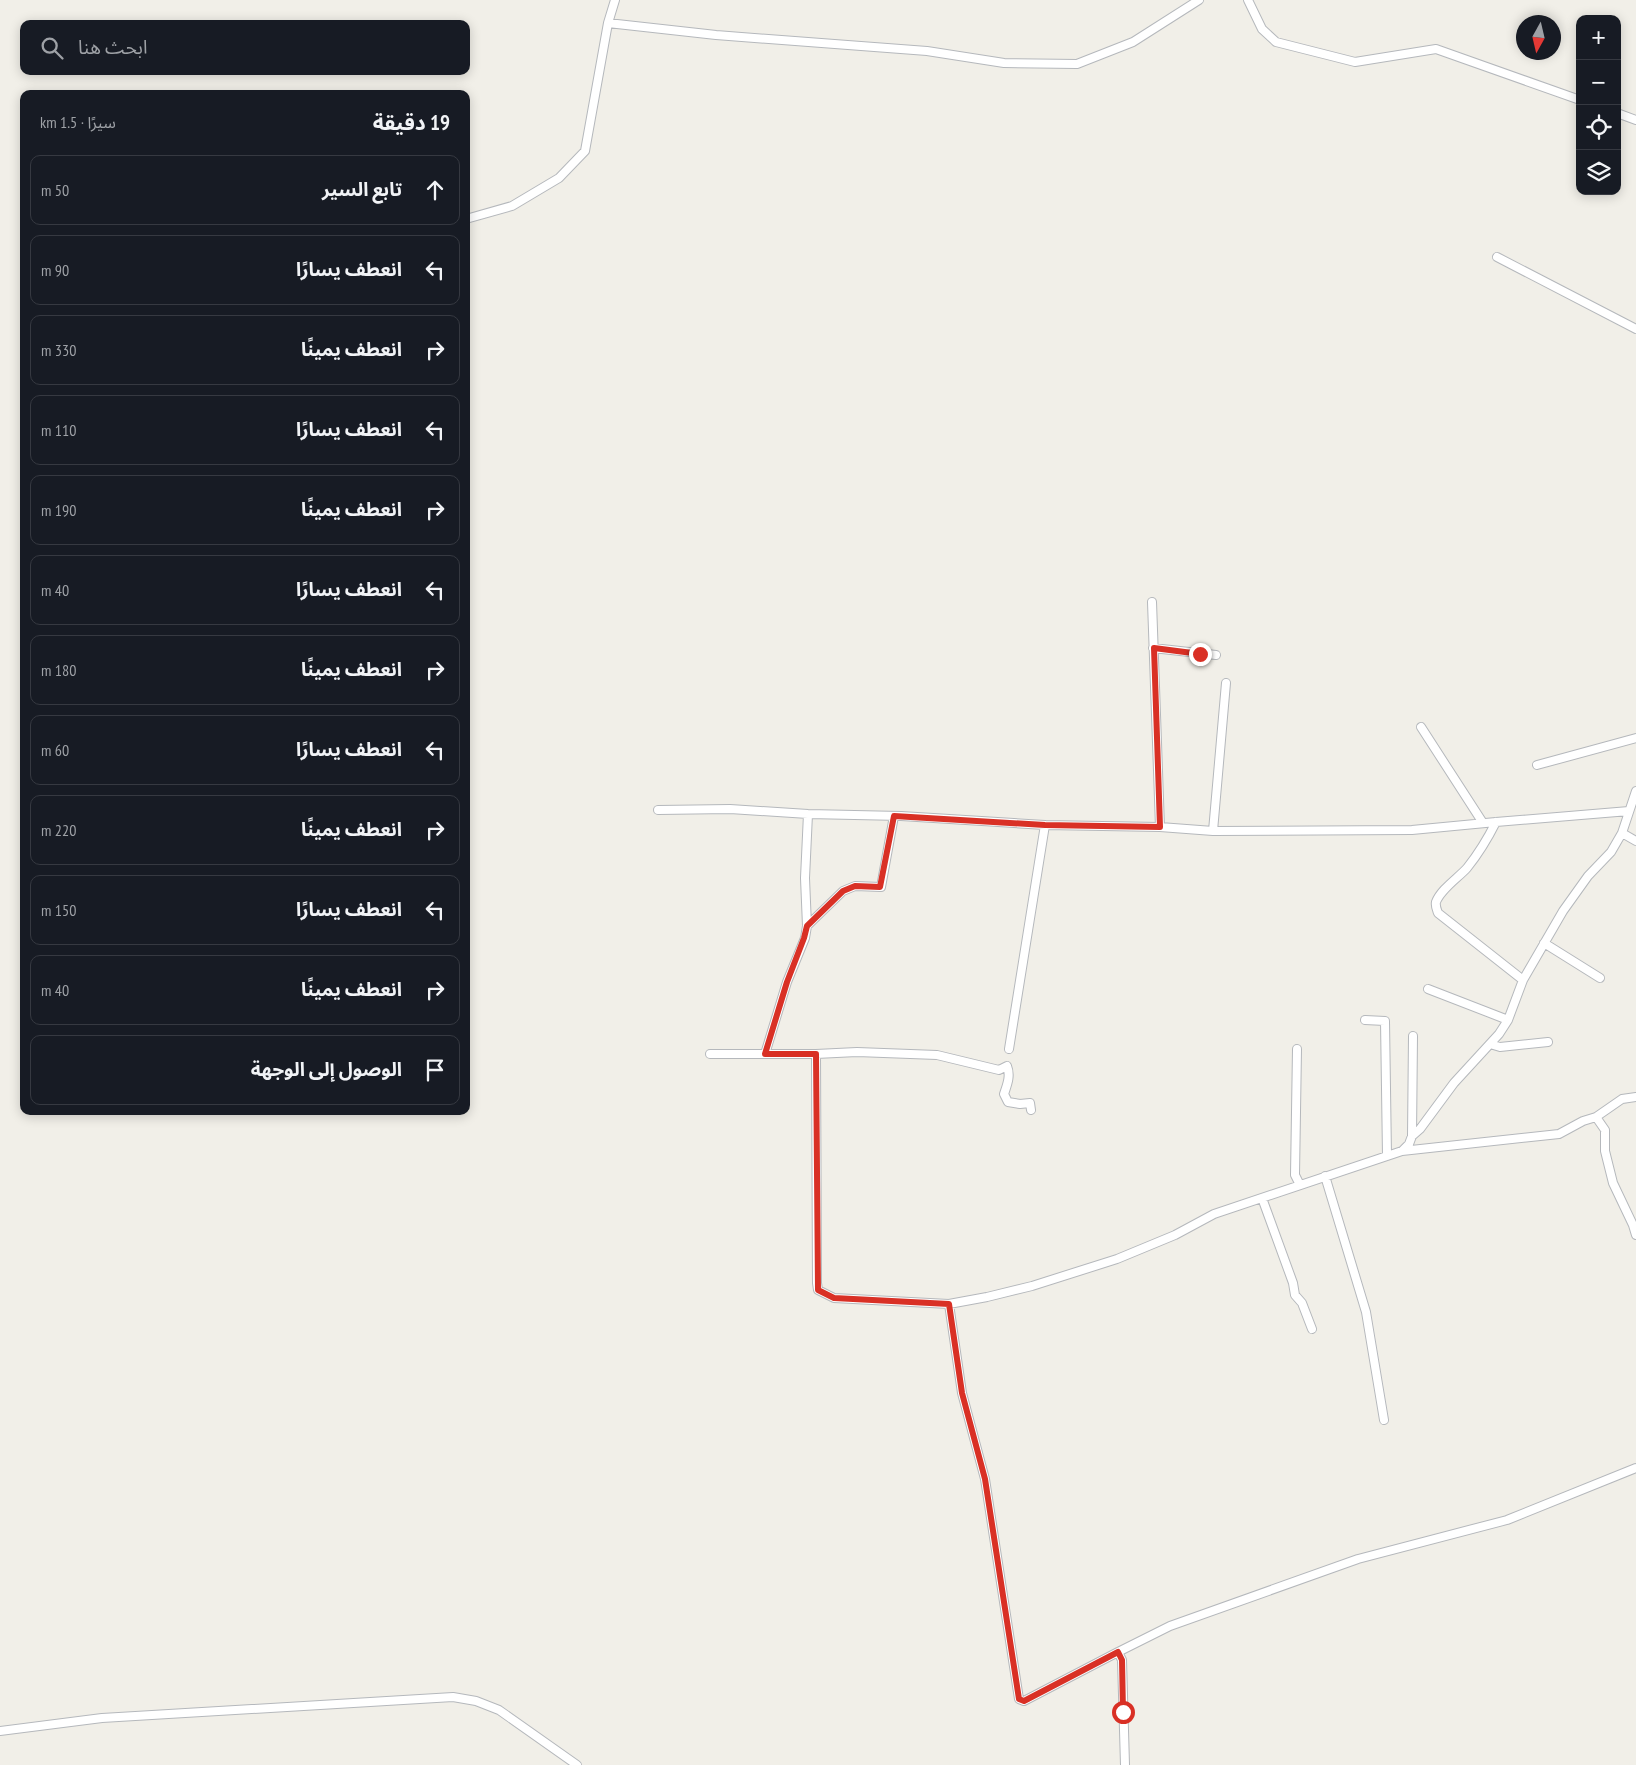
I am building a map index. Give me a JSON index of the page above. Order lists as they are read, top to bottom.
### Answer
{
  "north": "bottom",
  "page": {
    "map_buttons": ["+", "−"],
    "search": "ابحث هنا",
    "heading": ["19 دقيقة", "سيرًا · 1.5 km"],
    "list": [
      ["تابع السير", "50 m"],
      ["انعطف يسارًا", "90 m"],
      ["انعطف يمينًا", "330 m"],
      ["انعطف يسارًا", "110 m"],
      ["انعطف يمينًا", "190 m"],
      ["انعطف يسارًا", "40 m"],
      ["انعطف يمينًا", "180 m"],
      ["انعطف يسارًا", "60 m"],
      ["انعطف يمينًا", "220 m"],
      ["انعطف يسارًا", "150 m"],
      ["انعطف يمينًا", "40 m"],
      "الوصول إلى الوجهة"
    ]
  }
}
